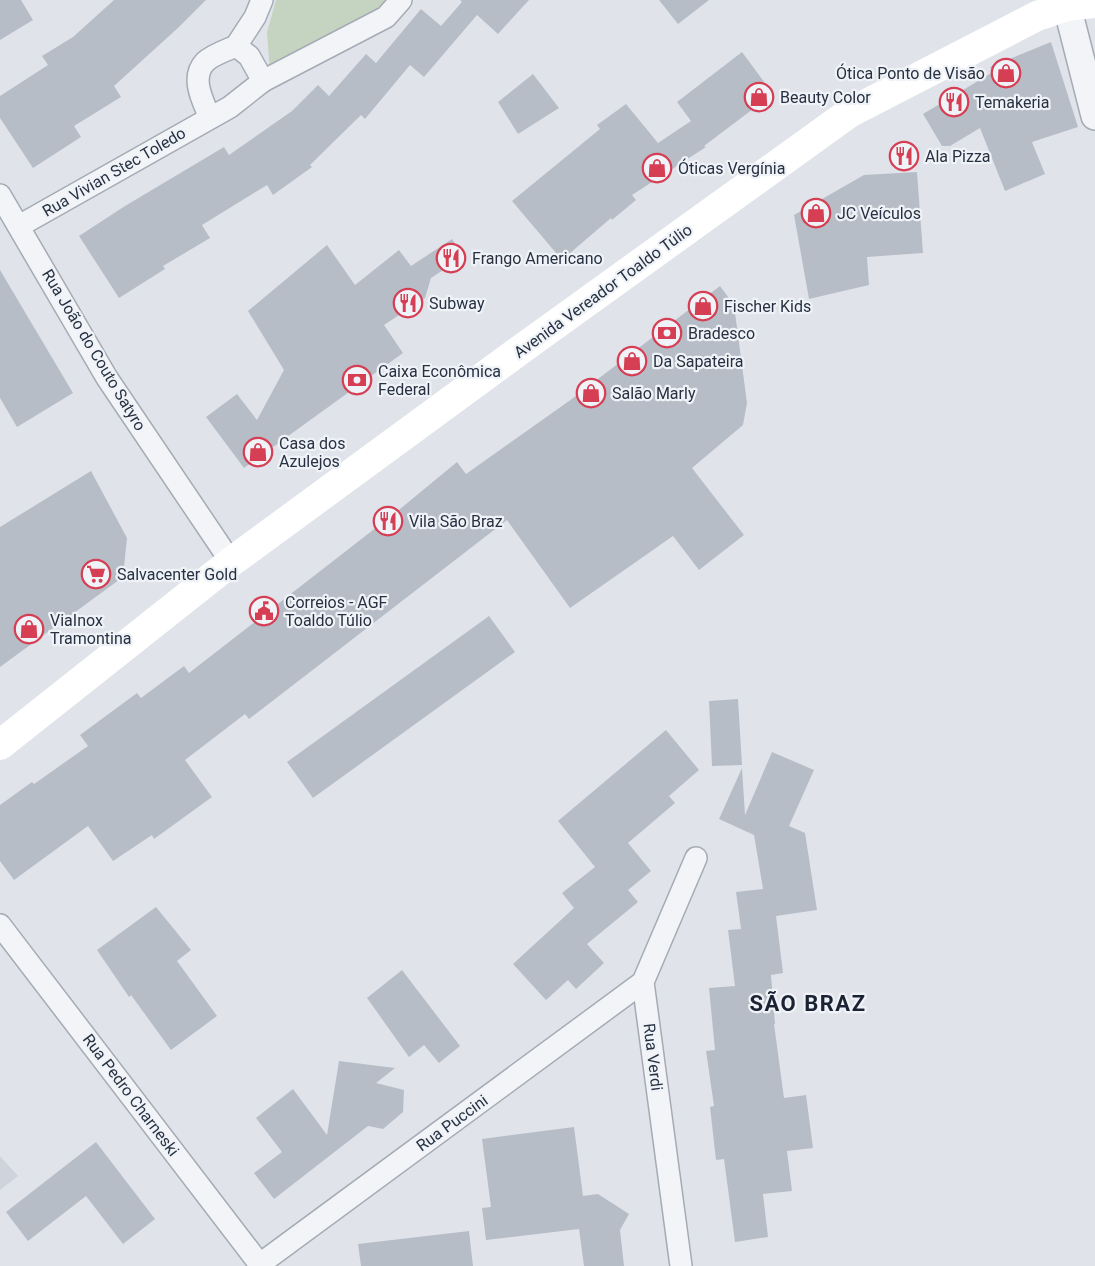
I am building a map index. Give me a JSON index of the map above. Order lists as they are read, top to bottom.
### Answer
{
  "streets": {
    "main road": ["Avenida Vereador Toaldo Túlio"],
    "street": [
      "Rua Vivian Stec Toledo",
      "Rua João do Couto Satyro",
      "Rua Verdi",
      "Rua Pedro Charneski",
      "Rua Puccini"
    ]
  },
  "crossings": [
    ["Rua Vivian Stec Toledo", "Rua João do Couto Satyro"],
    ["Avenida Vereador Toaldo Túlio", "Rua João do Couto Satyro"],
    ["Rua Verdi", "Rua Puccini"],
    ["Rua Pedro Charneski", "Rua Puccini"]
  ],
  "districts": ["SÃO BRAZ"],
  "places": {
    "shop": [
      "Ótica Ponto de Visão",
      "Beauty Color",
      "Óticas Vergínia",
      "JC Veículos",
      "Fischer Kids",
      "Da Sapateira",
      "Salão Marly",
      "Casa dos Azulejos",
      "ViaInox Tramontina"
    ],
    "restaurant": [
      "Temakeria",
      "Ala Pizza",
      "Frango Americano",
      "Subway",
      "Vila São Braz"
    ],
    "bank": ["Bradesco", "Caixa Econômica Federal"],
    "supermarket": ["Salvacenter Gold"],
    "public building": ["Correios - AGF Toaldo Túlio"]
  }
}
